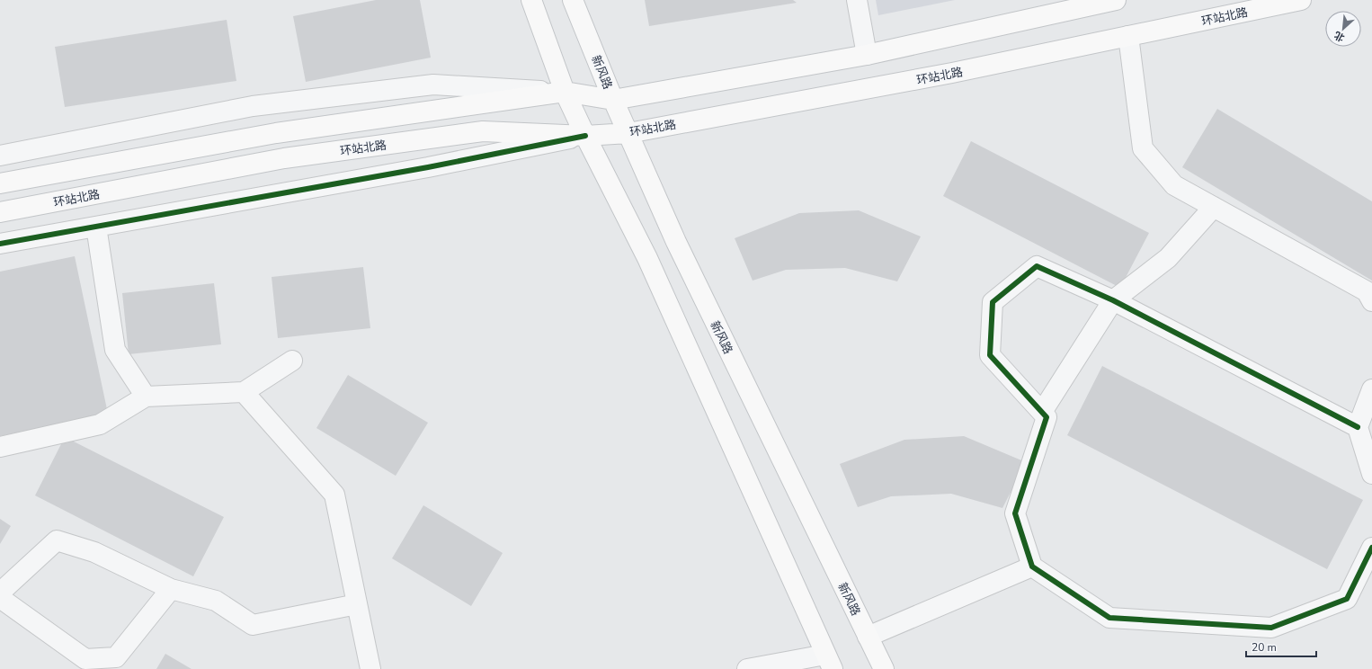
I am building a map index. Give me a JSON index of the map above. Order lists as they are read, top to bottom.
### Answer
{
  "streets": {
    "main road": ["环站北路", "新风路"]
  },
  "crossings": [
    ["环站北路", "新风路"]
  ],
  "scale_bar": "20 m",
  "north": "bottom left"
}
